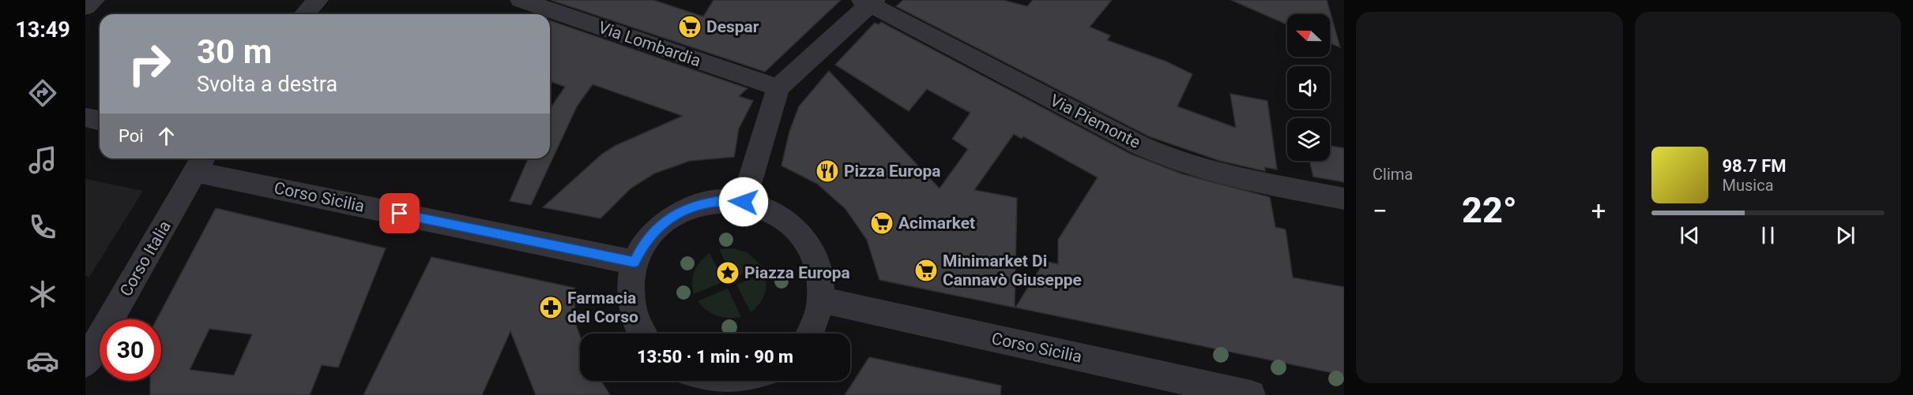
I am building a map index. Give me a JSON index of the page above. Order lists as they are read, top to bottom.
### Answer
{
  "streets": {
    "street": [
      "Via Lombardia",
      "Via Piemonte",
      "Corso Sicilia",
      "Corso Italia"
    ]
  },
  "crossings": [
    ["Corso Sicilia", "Corso Italia"]
  ],
  "places": {
    "supermarket": ["Despar", "Acimarket", "Minimarket Di Cannavò Giuseppe"],
    "restaurant": ["Pizza Europa"],
    "place": ["Piazza Europa"],
    "pharmacy": ["Farmacia del Corso"]
  },
  "north": "left",
  "page": {
    "tabs": "13:49",
    "tile": "Clima",
    "turn": ["30 m", "Svolta a destra"],
    "then": "Poi",
    "song": ["98.7 FM", "Musica"],
    "heat": ["−", "22°", "+"],
    "limit": "30",
    "trip": "13:50 · 1 min · 90 m"
  }
}
